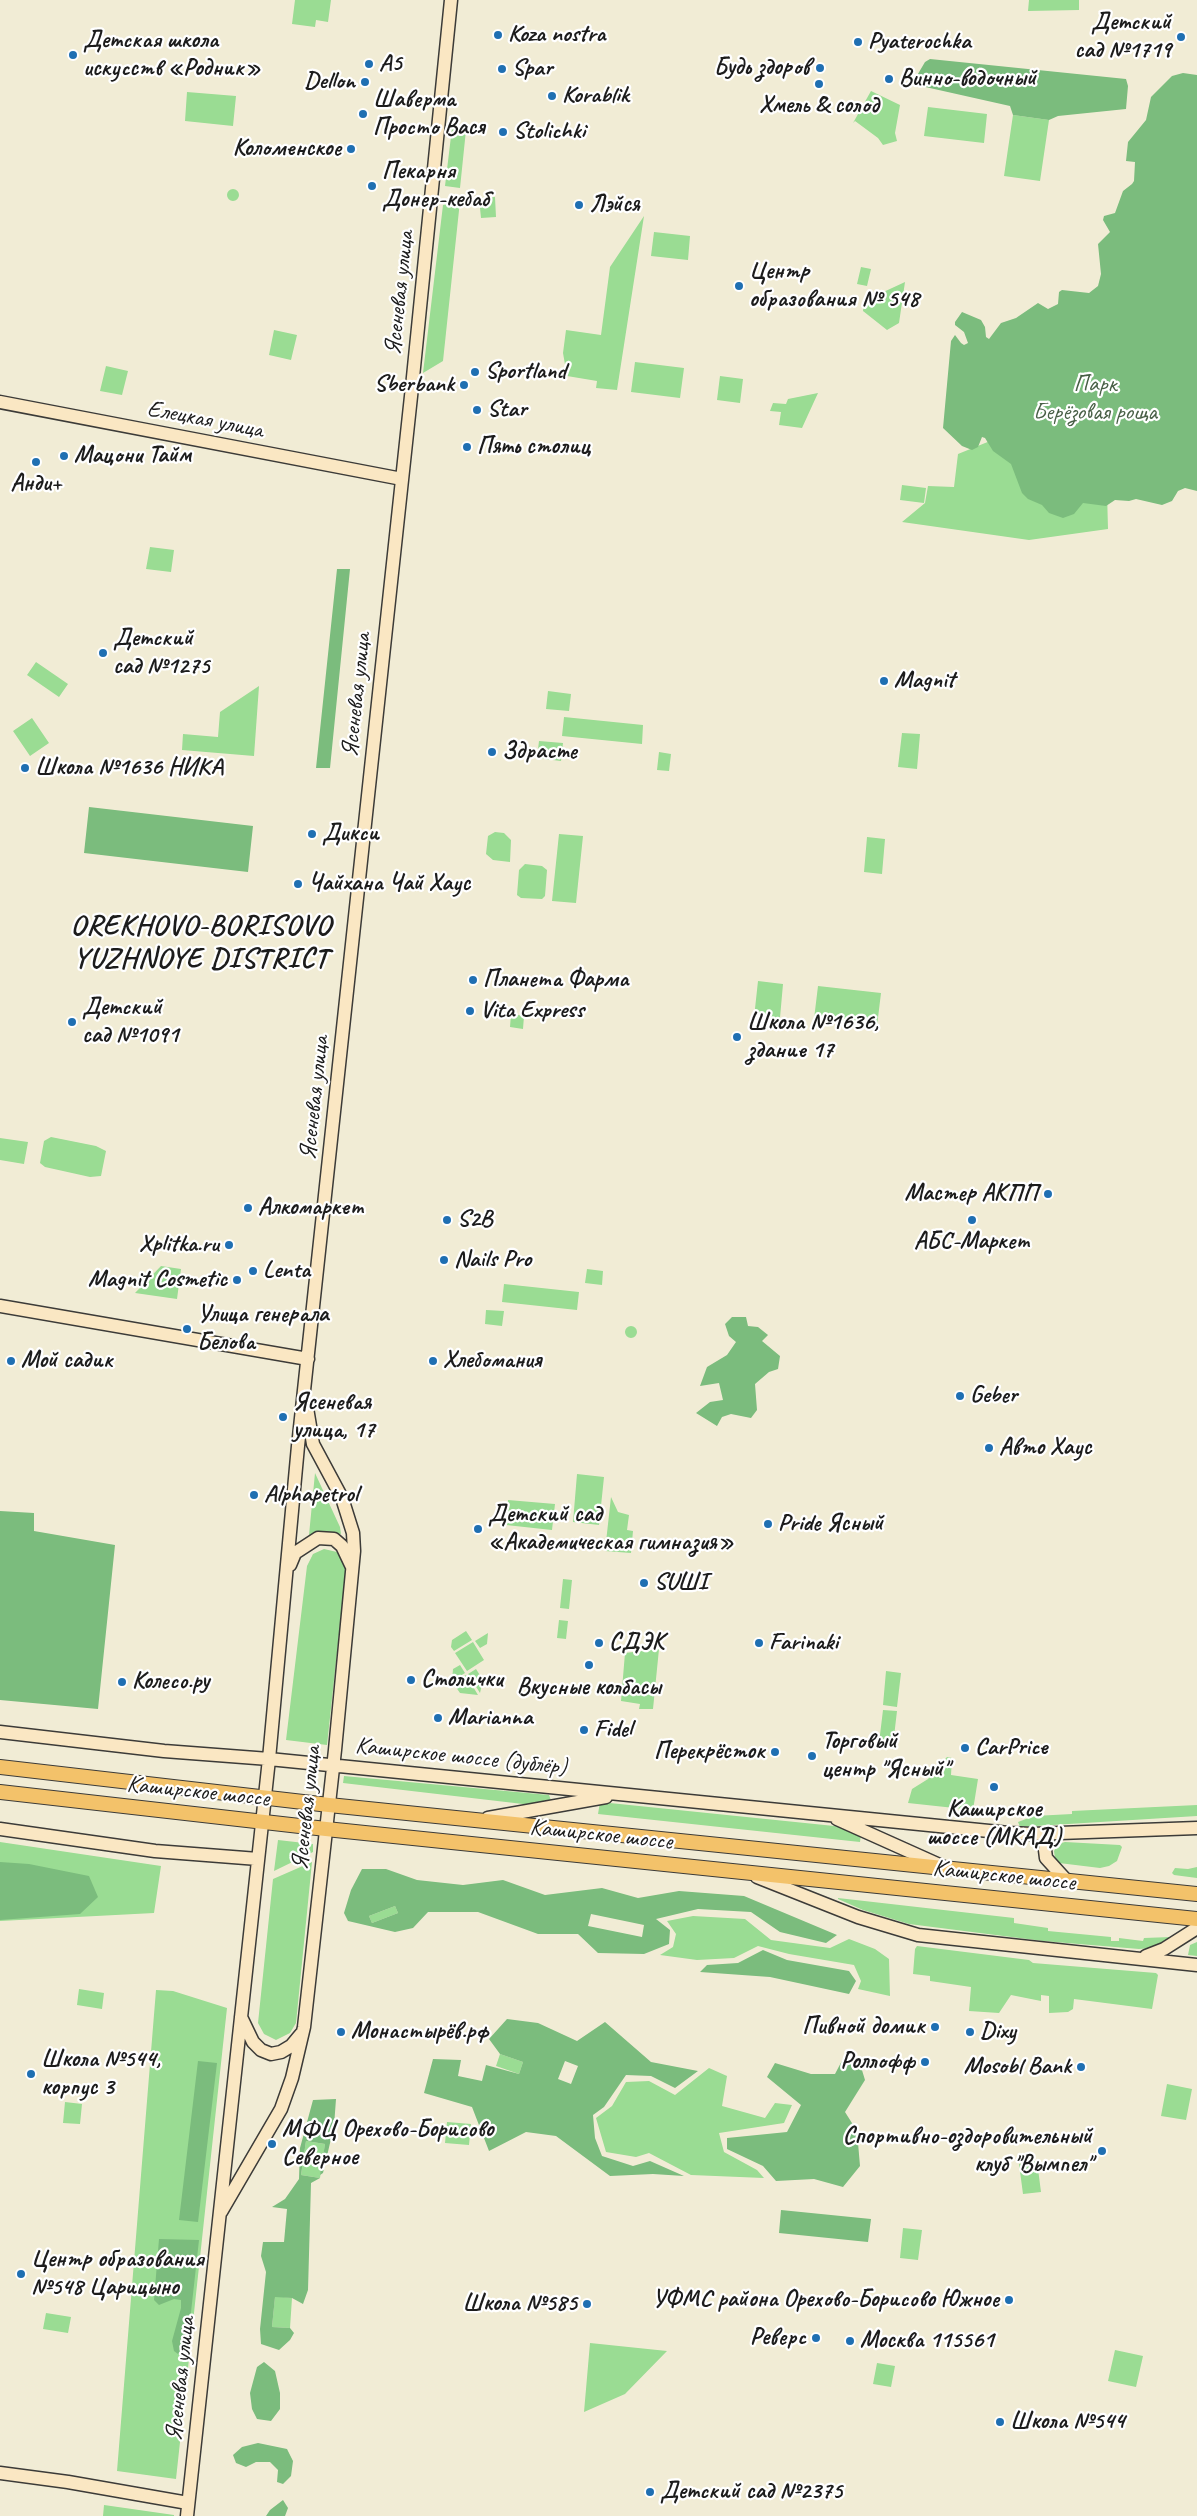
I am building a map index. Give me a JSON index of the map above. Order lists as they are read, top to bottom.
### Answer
{
  "streets": {
    "main road": [
      "Ясеневая улица",
      "Елецкая улица",
      "Каширское шоссе (дублёр)",
      "Каширское шоссе"
    ]
  },
  "crossings": [
    ["Ясеневая улица", "Елецкая улица"],
    ["Ясеневая улица", "Каширское шоссе (дублёр)"],
    ["Ясеневая улица", "Каширское шоссе"]
  ],
  "districts": ["OREKHOVO-BORISOVO YUZHNOYE DISTRICT"],
  "parks": ["Парк Берёзовая роща"],
  "places": [
    "Koza nostra",
    "Детский сад №1719",
    "Pyaterochka",
    "Детская школа искусств «Родник»",
    "A5",
    "Будь здоров",
    "Spar",
    "Винно-водочный",
    "Dellon",
    "Хмель & солод",
    "Korablik",
    "Шаверма Просто Вася",
    "Stolichki",
    "Коломенское",
    "Пекарня Донер-кебаб",
    "Лэйся",
    "Центр образования № 548",
    "Sportland",
    "Sberbank",
    "Star",
    "Пять столиц",
    "Мацони Тайм",
    "Анди+",
    "Детский сад №1275",
    "Magnit",
    "Здрасте",
    "Школа №1636 НИКА",
    "Дикси",
    "Чайхана Чай Хаус",
    "Планета Фарма",
    "Vita Express",
    "Детский сад №1091",
    "Школа №1636, здание 17",
    "Мастер АКПП",
    "Алкомаркет",
    "S2B",
    "АБС-Маркет",
    "Xplitka.ru",
    "Nails Pro",
    "Lenta",
    "Magnit Cosmetic",
    "Улица генерала Белова",
    "Мой садик",
    "Хлебомания",
    "Geber",
    "Ясеневая улица, 17",
    "Авто Хаус",
    "Alphapetrol",
    "Pride Ясный",
    "Детский сад «Академическая гимназия»",
    "SUШI",
    "СДЭК",
    "Farinaki",
    "Вкусные колбасы",
    "Столички",
    "Колесо.ру",
    "Marianna",
    "Fidel",
    "CarPrice",
    "Перекрёсток",
    "Торговый центр \"Ясный\"",
    "Каширское шоссе (МКАД)",
    "Пивной домик",
    "Монастырёв.рф",
    "Dixy",
    "Роллофф",
    "Mosobl Bank",
    "Школа №544, корпус 3",
    "МФЦ Орехово-Борисово Северное",
    "Спортивно-оздоровительный клуб \"Вымпел\"",
    "Центр образования №548 Царицыно",
    "УФМС района Орехово-Борисово Южное",
    "Школа №585",
    "Реверс",
    "Москва 115561",
    "Школа №544",
    "Детский сад №2375"
  ]
}
